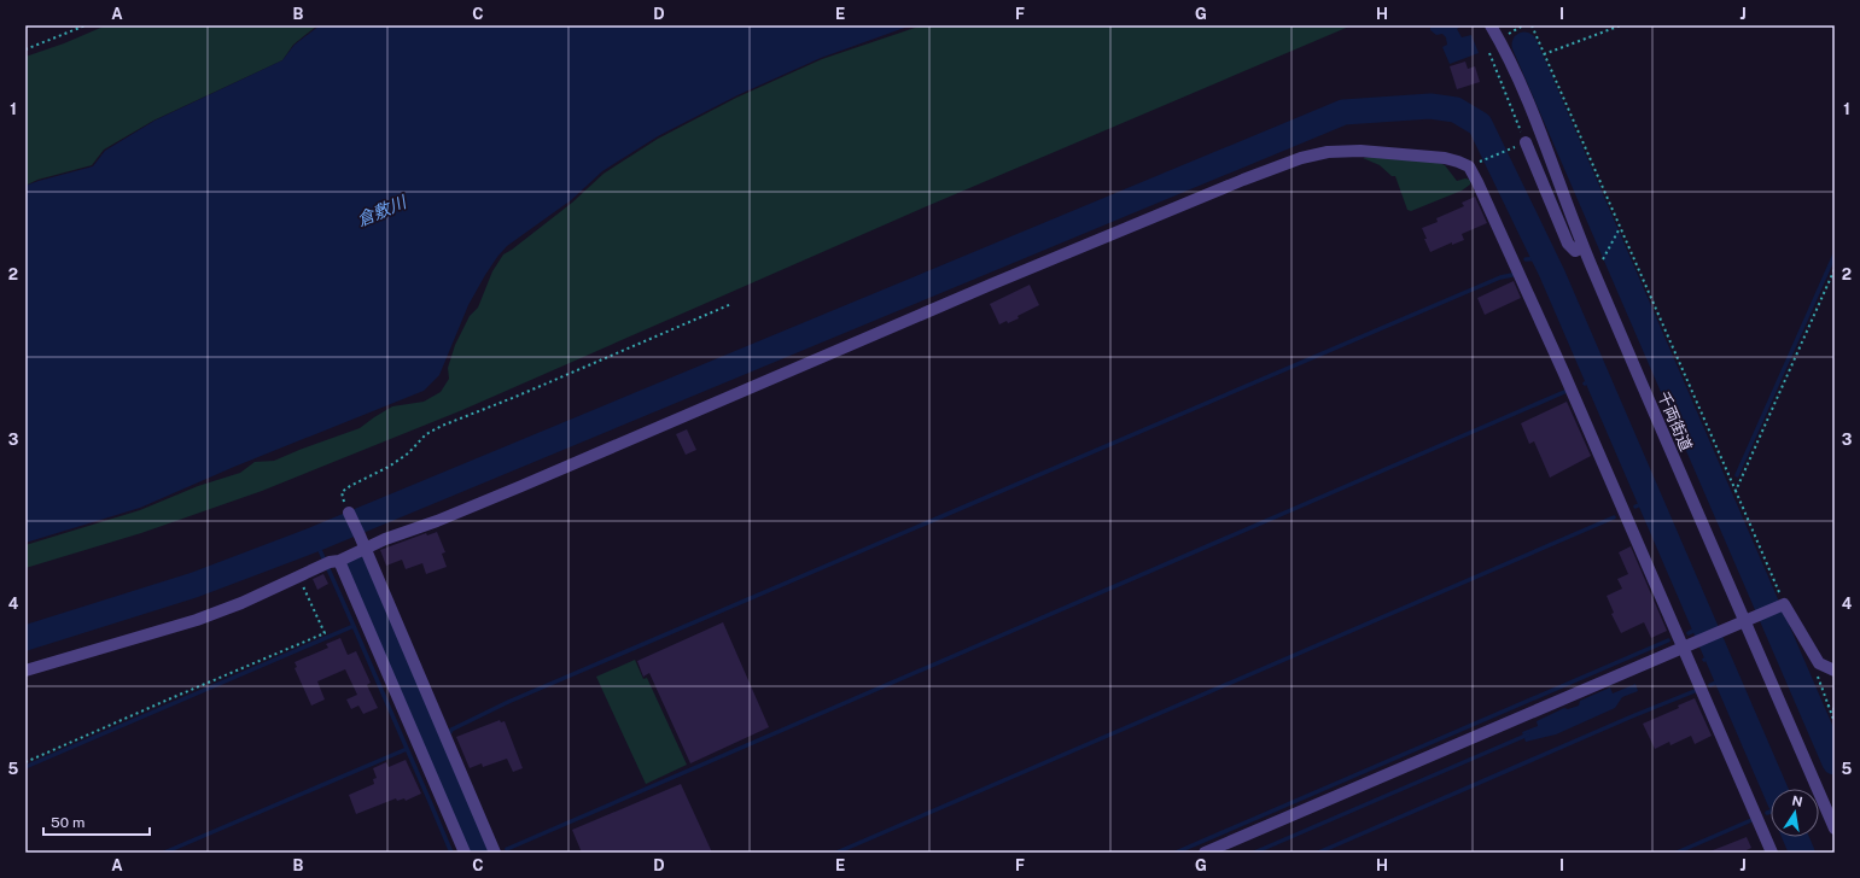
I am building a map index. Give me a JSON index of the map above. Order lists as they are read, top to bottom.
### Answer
{
  "streets": {
    "street": ["千両街道"]
  },
  "water": ["倉敷川"],
  "scale_bar": "50 m",
  "north": "top",
  "grid": {
    "columns": [
      "A",
      "B",
      "C",
      "D",
      "E",
      "F",
      "G",
      "H",
      "I",
      "J"
    ],
    "rows": [
      "1",
      "2",
      "3",
      "4",
      "5"
    ]
  }
}
